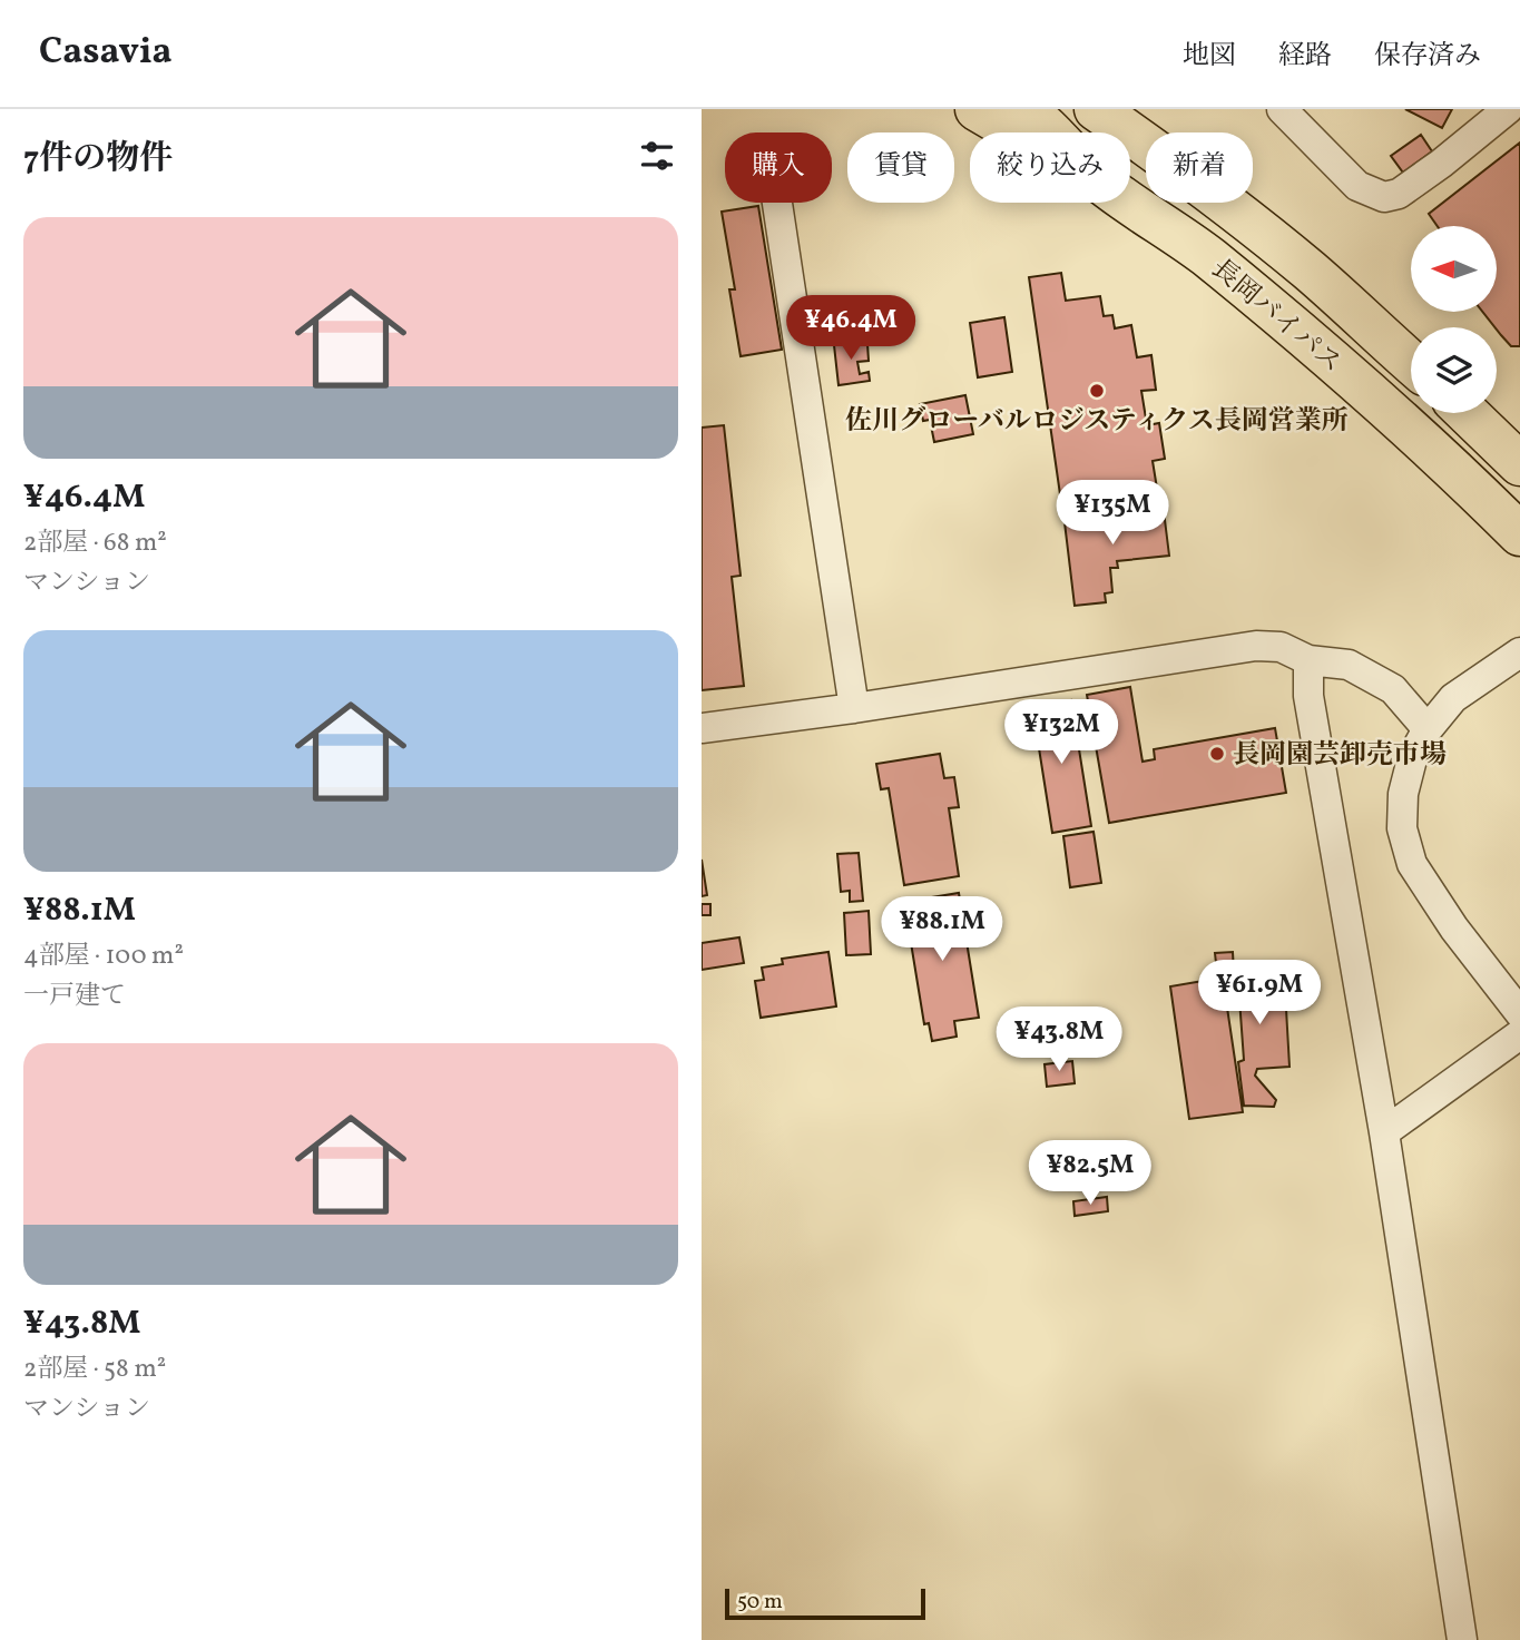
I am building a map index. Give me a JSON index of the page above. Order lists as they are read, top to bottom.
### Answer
{
  "streets": {
    "highway": ["長岡バイパス"]
  },
  "places": ["佐川グローバルロジスティクス長岡営業所", "長岡園芸卸売市場"],
  "scale_bar": "50 m",
  "north": "left",
  "page": {
    "header": "Casavia",
    "nav": ["地図", "経路", "保存済み"],
    "heading": "7件の物件",
    "chip": [
      "購入",
      "賃貸",
      "絞り込み",
      "新着"
    ],
    "list": [
      {
        "name": "¥46.4M",
        "note": "2部屋 · 68 m² · マンション"
      },
      {
        "name": "¥88.1M",
        "note": "4部屋 · 100 m² · 一戸建て"
      },
      {
        "name": "¥43.8M",
        "note": "2部屋 · 58 m² · マンション"
      }
    ],
    "price": [
      "¥46.4M",
      "¥135M",
      "¥132M",
      "¥88.1M",
      "¥61.9M",
      "¥43.8M",
      "¥82.5M"
    ],
    "scale": "50 m"
  }
}
